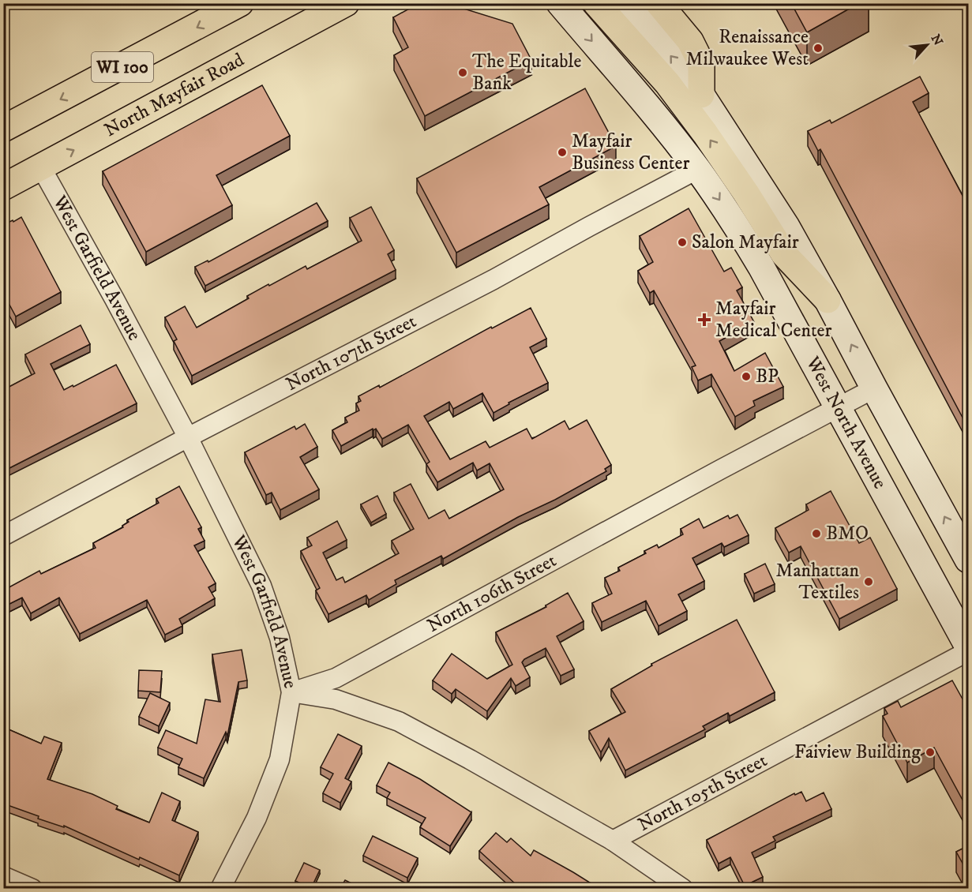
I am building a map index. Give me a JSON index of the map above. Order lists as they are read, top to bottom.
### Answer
{
  "streets": {
    "main road": ["WI 100", "North Mayfair Road", "West North Avenue"],
    "street": [
      "West Garfield Avenue",
      "North 107th Street",
      "North 106th Street",
      "North 105th Street"
    ]
  },
  "crossings": [
    ["North Mayfair Road", "West Garfield Avenue"],
    ["West Garfield Avenue", "North 107th Street"],
    ["West Garfield Avenue", "North 106th Street"],
    ["West Garfield Avenue", "North 105th Street"],
    ["North 107th Street", "West North Avenue"],
    ["West North Avenue", "North 106th Street"]
  ],
  "places": {
    "other": [
      "Renaissance Milwaukee West",
      "The Equitable Bank",
      "Mayfair Business Center",
      "Salon Mayfair",
      "BP",
      "BMO",
      "Manhattan Textiles",
      "Faiview Building"
    ],
    "health": ["Mayfair Medical Center"]
  },
  "north": "top right"
}
